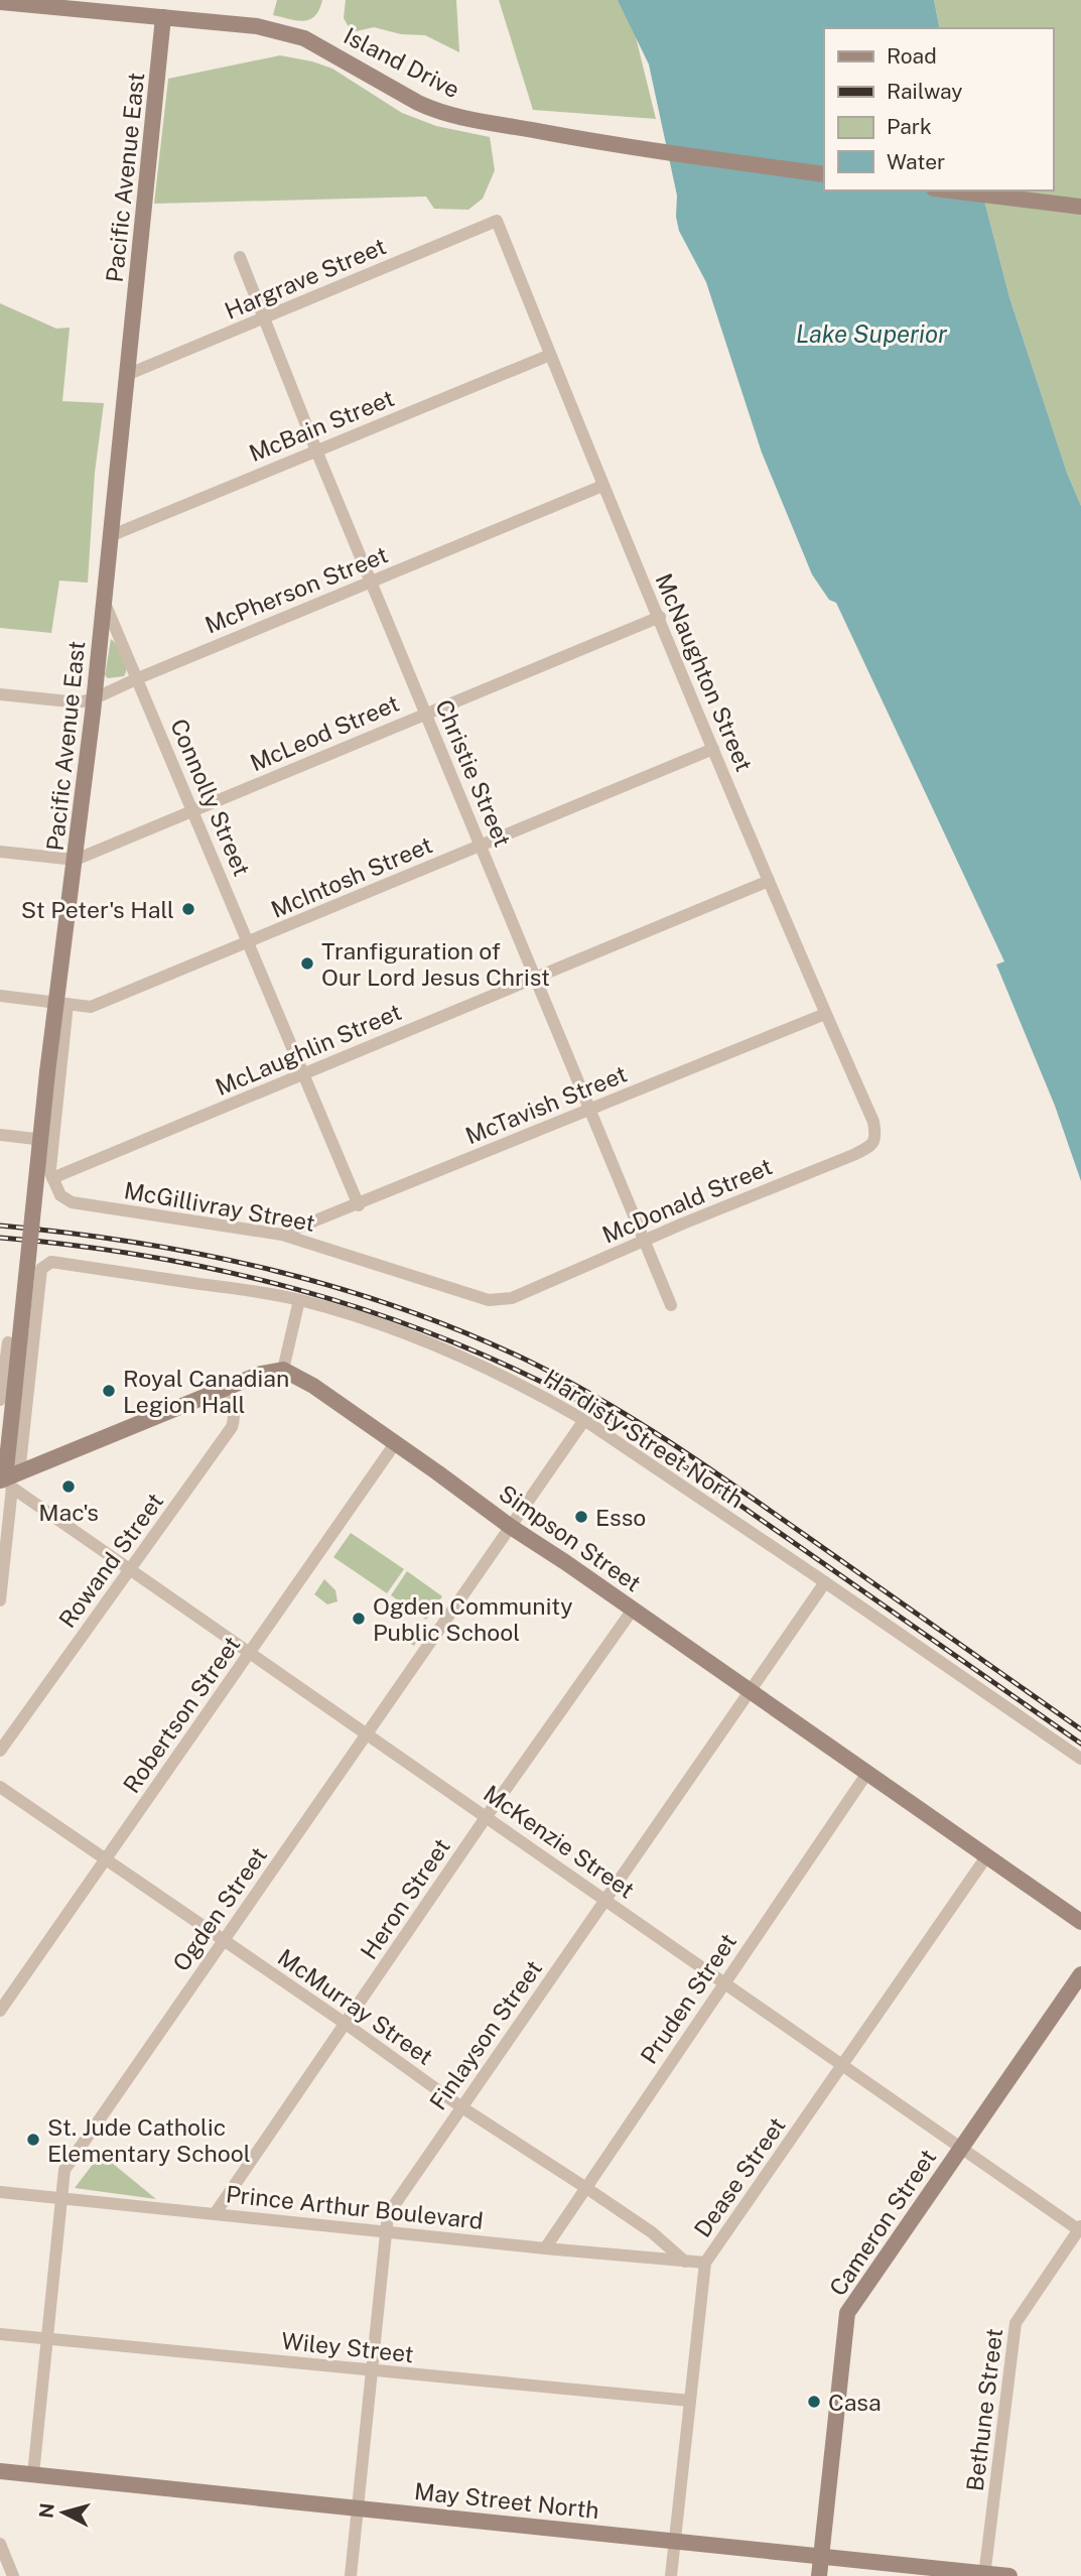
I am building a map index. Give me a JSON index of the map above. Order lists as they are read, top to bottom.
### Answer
{
  "streets": {
    "street": [
      "Island Drive",
      "Pacific Avenue East",
      "Hargrave Street",
      "McBain Street",
      "McPherson Street",
      "McNaughton Street",
      "McLeod Street",
      "Christie Street",
      "Connolly Street",
      "McIntosh Street",
      "McLaughlin Street",
      "McTavish Street",
      "McDonald Street",
      "McGillivray Street",
      "Hardisty Street North",
      "Simpson Street",
      "Rowand Street",
      "Robertson Street",
      "McKenzie Street",
      "Heron Street",
      "Ogden Street",
      "Pruden Street",
      "McMurray Street",
      "Finlayson Street",
      "Dease Street",
      "Prince Arthur Boulevard",
      "Cameron Street",
      "Wiley Street",
      "Bethune Street",
      "May Street North"
    ]
  },
  "crossings": [
    ["Island Drive", "Pacific Avenue East"],
    ["Pacific Avenue East", "Hargrave Street"],
    ["Pacific Avenue East", "McBain Street"],
    ["Pacific Avenue East", "McPherson Street"],
    ["Pacific Avenue East", "McLeod Street"],
    ["Pacific Avenue East", "Connolly Street"],
    ["Pacific Avenue East", "McIntosh Street"],
    ["Pacific Avenue East", "Hardisty Street North"],
    ["Pacific Avenue East", "McKenzie Street"],
    ["Hargrave Street", "McNaughton Street"],
    ["Hargrave Street", "Christie Street"],
    ["McBain Street", "McNaughton Street"],
    ["McBain Street", "Christie Street"],
    ["McPherson Street", "McNaughton Street"],
    ["McPherson Street", "Christie Street"],
    ["McPherson Street", "Connolly Street"],
    ["McNaughton Street", "McLeod Street"],
    ["McNaughton Street", "McIntosh Street"],
    ["McNaughton Street", "McLaughlin Street"],
    ["McNaughton Street", "McTavish Street"],
    ["McNaughton Street", "McDonald Street"],
    ["McLeod Street", "Christie Street"],
    ["McLeod Street", "Connolly Street"],
    ["Christie Street", "McIntosh Street"],
    ["Christie Street", "McLaughlin Street"],
    ["Christie Street", "McTavish Street"],
    ["Christie Street", "McDonald Street"],
    ["Connolly Street", "McIntosh Street"],
    ["Connolly Street", "McLaughlin Street"],
    ["Connolly Street", "McTavish Street"],
    ["McLaughlin Street", "McGillivray Street"],
    ["McTavish Street", "McGillivray Street"],
    ["McDonald Street", "McGillivray Street"],
    ["Hardisty Street North", "McKenzie Street"],
    ["Hardisty Street North", "Ogden Street"],
    ["Hardisty Street North", "Finlayson Street"],
    ["Simpson Street", "Robertson Street"],
    ["Simpson Street", "Heron Street"],
    ["Simpson Street", "Ogden Street"],
    ["Simpson Street", "Pruden Street"],
    ["Simpson Street", "Finlayson Street"],
    ["Simpson Street", "Dease Street"],
    ["Rowand Street", "McKenzie Street"],
    ["Robertson Street", "McKenzie Street"],
    ["Robertson Street", "McMurray Street"],
    ["McKenzie Street", "Heron Street"],
    ["McKenzie Street", "Ogden Street"],
    ["McKenzie Street", "Pruden Street"],
    ["McKenzie Street", "Finlayson Street"],
    ["McKenzie Street", "Dease Street"],
    ["McKenzie Street", "Cameron Street"],
    ["McKenzie Street", "Bethune Street"],
    ["Heron Street", "McMurray Street"],
    ["Heron Street", "Prince Arthur Boulevard"],
    ["Ogden Street", "McMurray Street"],
    ["Ogden Street", "Prince Arthur Boulevard"],
    ["Ogden Street", "Wiley Street"],
    ["Ogden Street", "May Street North"],
    ["Pruden Street", "McMurray Street"],
    ["Pruden Street", "Prince Arthur Boulevard"],
    ["McMurray Street", "Finlayson Street"],
    ["McMurray Street", "Prince Arthur Boulevard"],
    ["Finlayson Street", "Prince Arthur Boulevard"],
    ["Finlayson Street", "Wiley Street"],
    ["Finlayson Street", "May Street North"],
    ["Dease Street", "Prince Arthur Boulevard"],
    ["Dease Street", "Wiley Street"],
    ["Dease Street", "May Street North"],
    ["Cameron Street", "May Street North"],
    ["Bethune Street", "May Street North"]
  ],
  "water": ["Lake Superior"],
  "places": [
    "St Peter's Hall",
    "Tranfiguration of Our Lord Jesus Christ",
    "Royal Canadian Legion Hall",
    "Mac's",
    "Esso",
    "Ogden Community Public School",
    "St. Jude Catholic Elementary School",
    "Casa"
  ],
  "legend": [
    "Road",
    "Railway",
    "Park",
    "Water"
  ],
  "north": "left"
}
